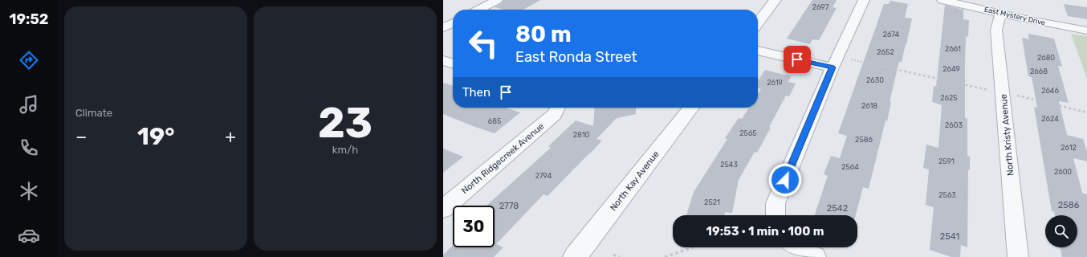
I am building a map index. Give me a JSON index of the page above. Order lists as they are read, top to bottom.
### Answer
{
  "streets": {
    "street": [
      "East Mystery Drive",
      "North Kristy Avenue",
      "North Ridgecreek Avenue",
      "North Kay Avenue"
    ]
  },
  "crossings": [
    ["East Mystery Drive", "North Kristy Avenue"]
  ],
  "house_numbers": [
    "2697",
    "2674",
    "2661",
    "2652",
    "2680",
    "2649",
    "2668",
    "2630",
    "2619",
    "2646",
    "2625",
    "2618",
    "2624",
    "685",
    "2603",
    "2565",
    "2810",
    "2586",
    "2612",
    "2591",
    "2543",
    "2564",
    "2600",
    "2794",
    "2563",
    "2521",
    "2586",
    "2778",
    "2542",
    "2541"
  ],
  "page": {
    "tabs": "19:52",
    "tile": [
      "Climate",
      ["23", "km/h"]
    ],
    "turn": ["80 m", "East Ronda Street"],
    "then": "Then",
    "heat": ["−", "19°", "+"],
    "limit": "30",
    "trip": "19:53 · 1 min · 100 m"
  }
}
